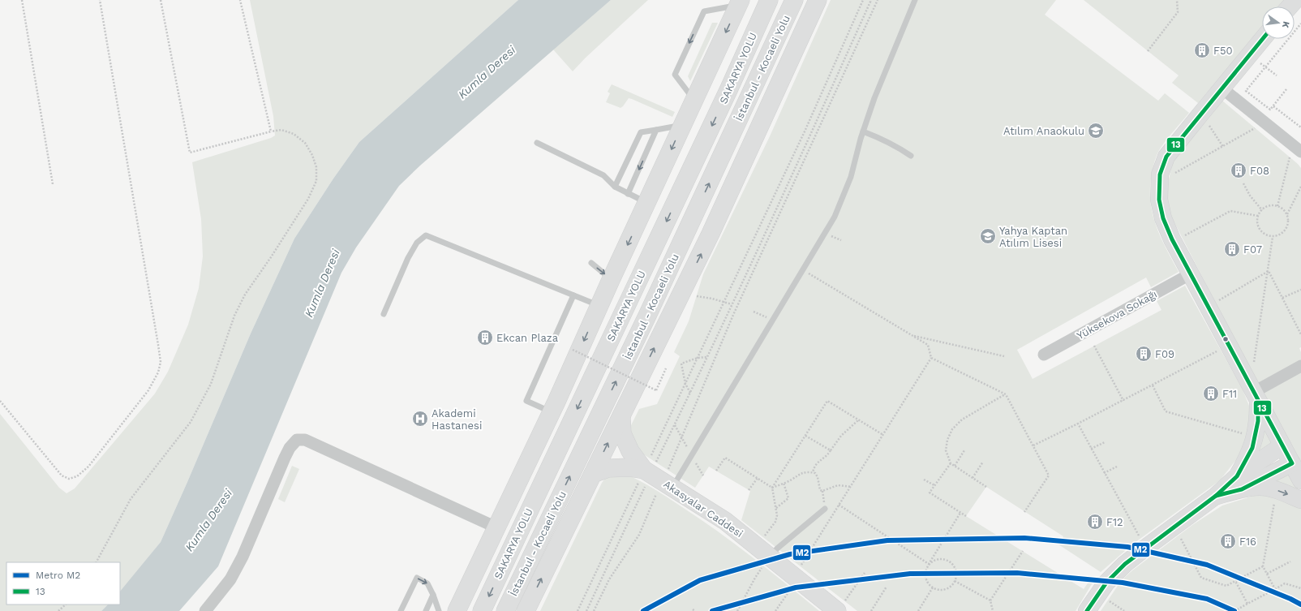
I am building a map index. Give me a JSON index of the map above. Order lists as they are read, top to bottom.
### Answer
{
  "streets": {
    "main road": ["SAKARYA YOLU", "İstanbul - Kocaeli Yolu", "Akasyalar Caddesi"],
    "street": ["Yüksekova Sokağı"]
  },
  "water": ["Kumla Deresi"],
  "places": {
    "building": [
      "F50",
      "F08",
      "F07",
      "Ekcan Plaza",
      "F09",
      "F11",
      "F12",
      "F16"
    ],
    "school or university": ["Atılım Anaokulu", "Yahya Kaptan Atılım Lisesi"],
    "hospital": ["Akademi Hastanesi"]
  },
  "lines": ["transit line 13", "metro line M2"],
  "legend": ["Metro M2", "13"],
  "north": "right"
}
